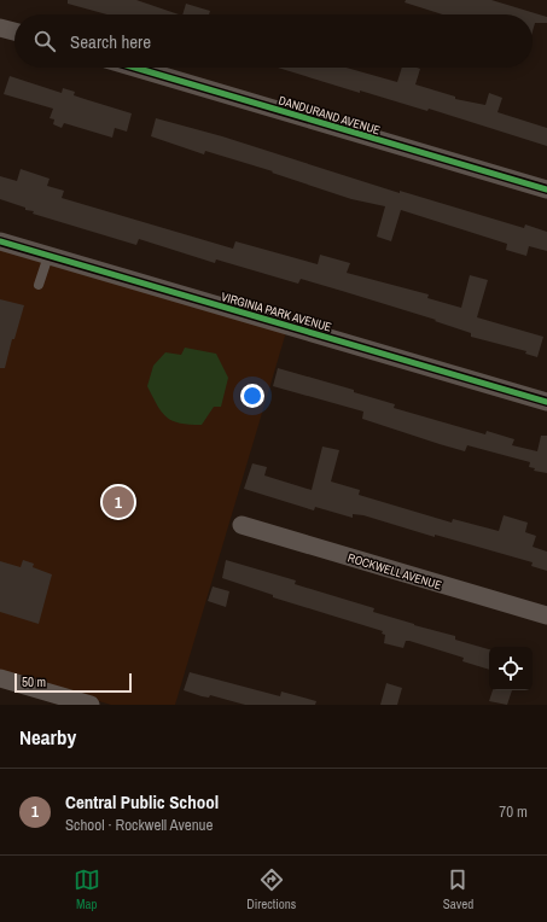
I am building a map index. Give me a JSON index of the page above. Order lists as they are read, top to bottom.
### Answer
{
  "streets": {
    "street": ["DANDURAND AVENUE", "VIRGINIA PARK AVENUE", "ROCKWELL AVENUE"]
  },
  "scale_bar": "50 m",
  "page": {
    "search": "Search here",
    "pins": "1",
    "scale": "50 m",
    "heading": "Nearby",
    "list": [
      {
        "mark": "1",
        "name": "Central Public School",
        "note": "School · Rockwell Avenue",
        "value": "70 m"
      }
    ],
    "nav": ["Map", "Directions", "Saved"]
  }
}
